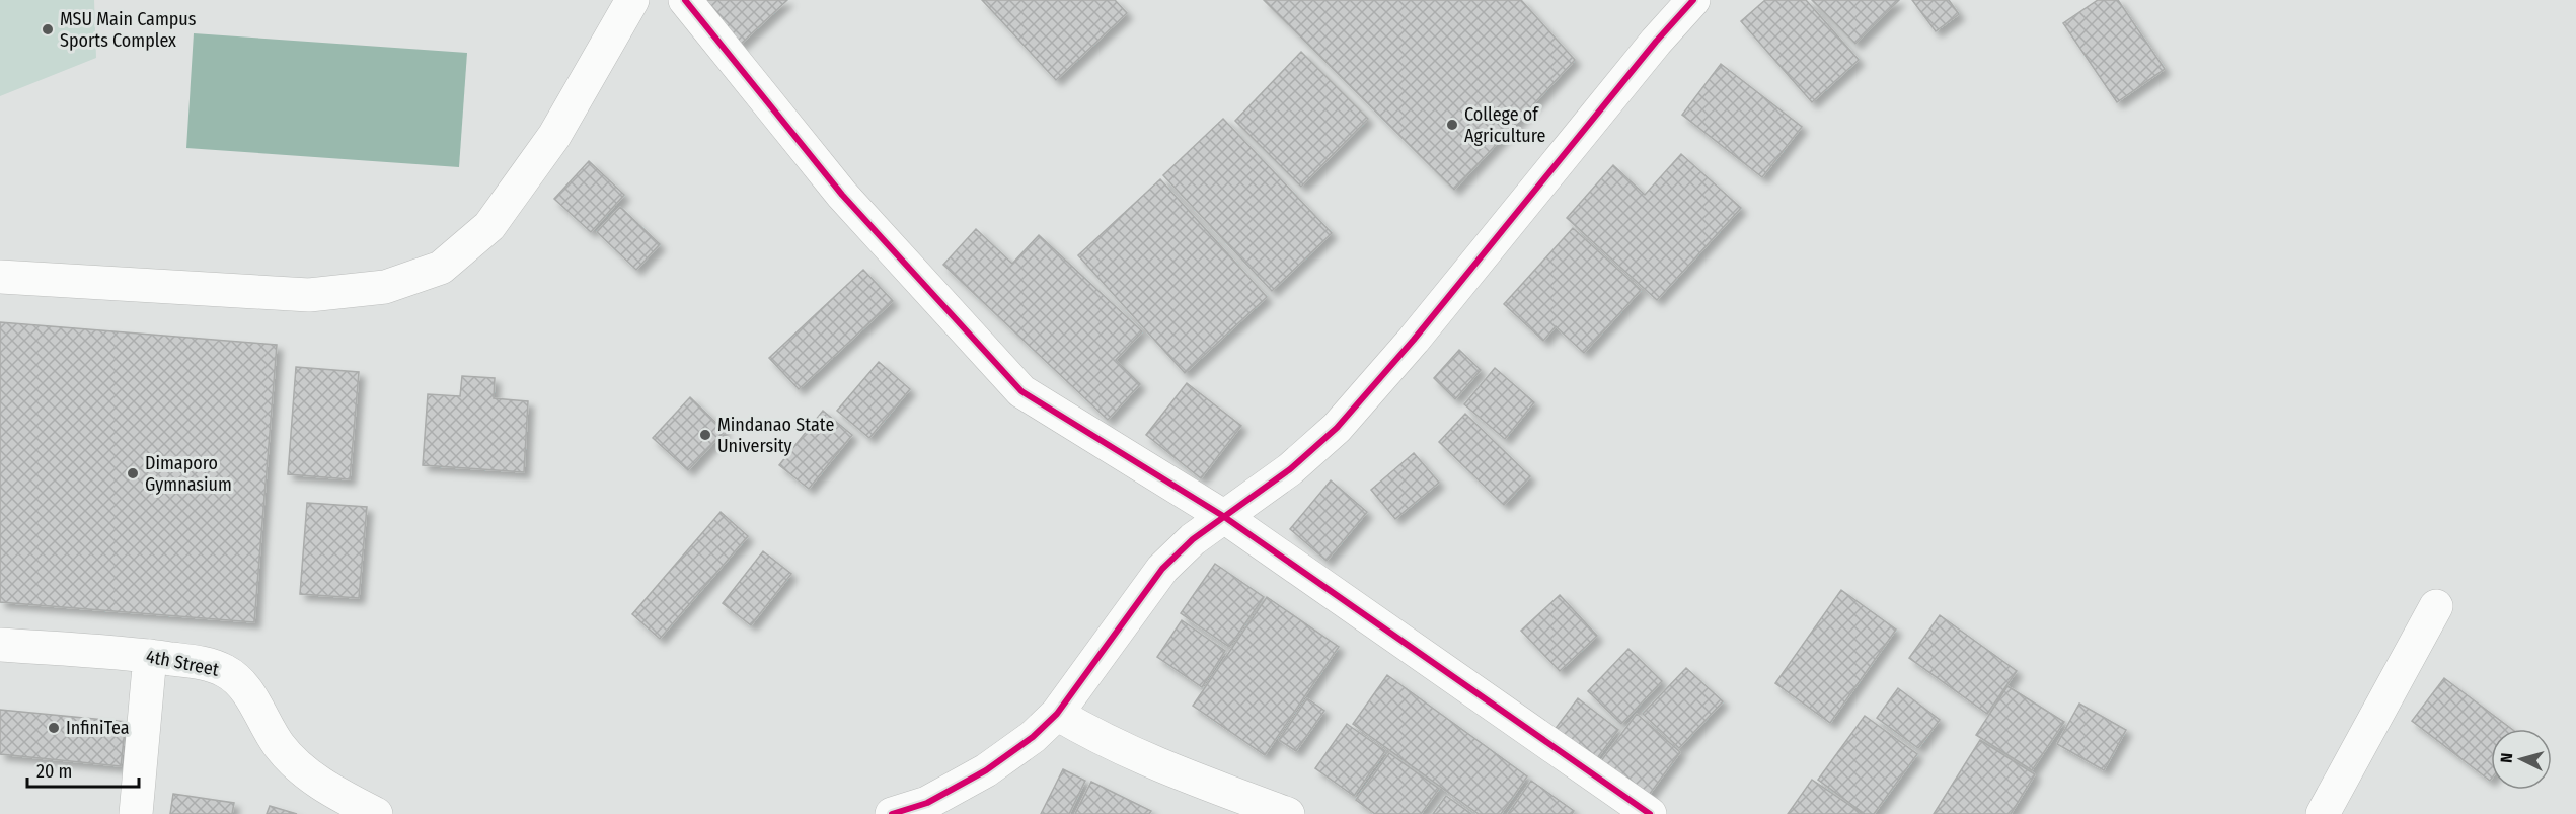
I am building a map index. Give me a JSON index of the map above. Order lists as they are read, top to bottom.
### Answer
{
  "streets": {
    "street": ["4th Street"]
  },
  "places": [
    "MSU Main Campus Sports Complex",
    "College of Agriculture",
    "Mindanao State University",
    "Dimaporo Gymnasium",
    "InfiniTea"
  ],
  "scale_bar": "20 m",
  "north": "left"
}
